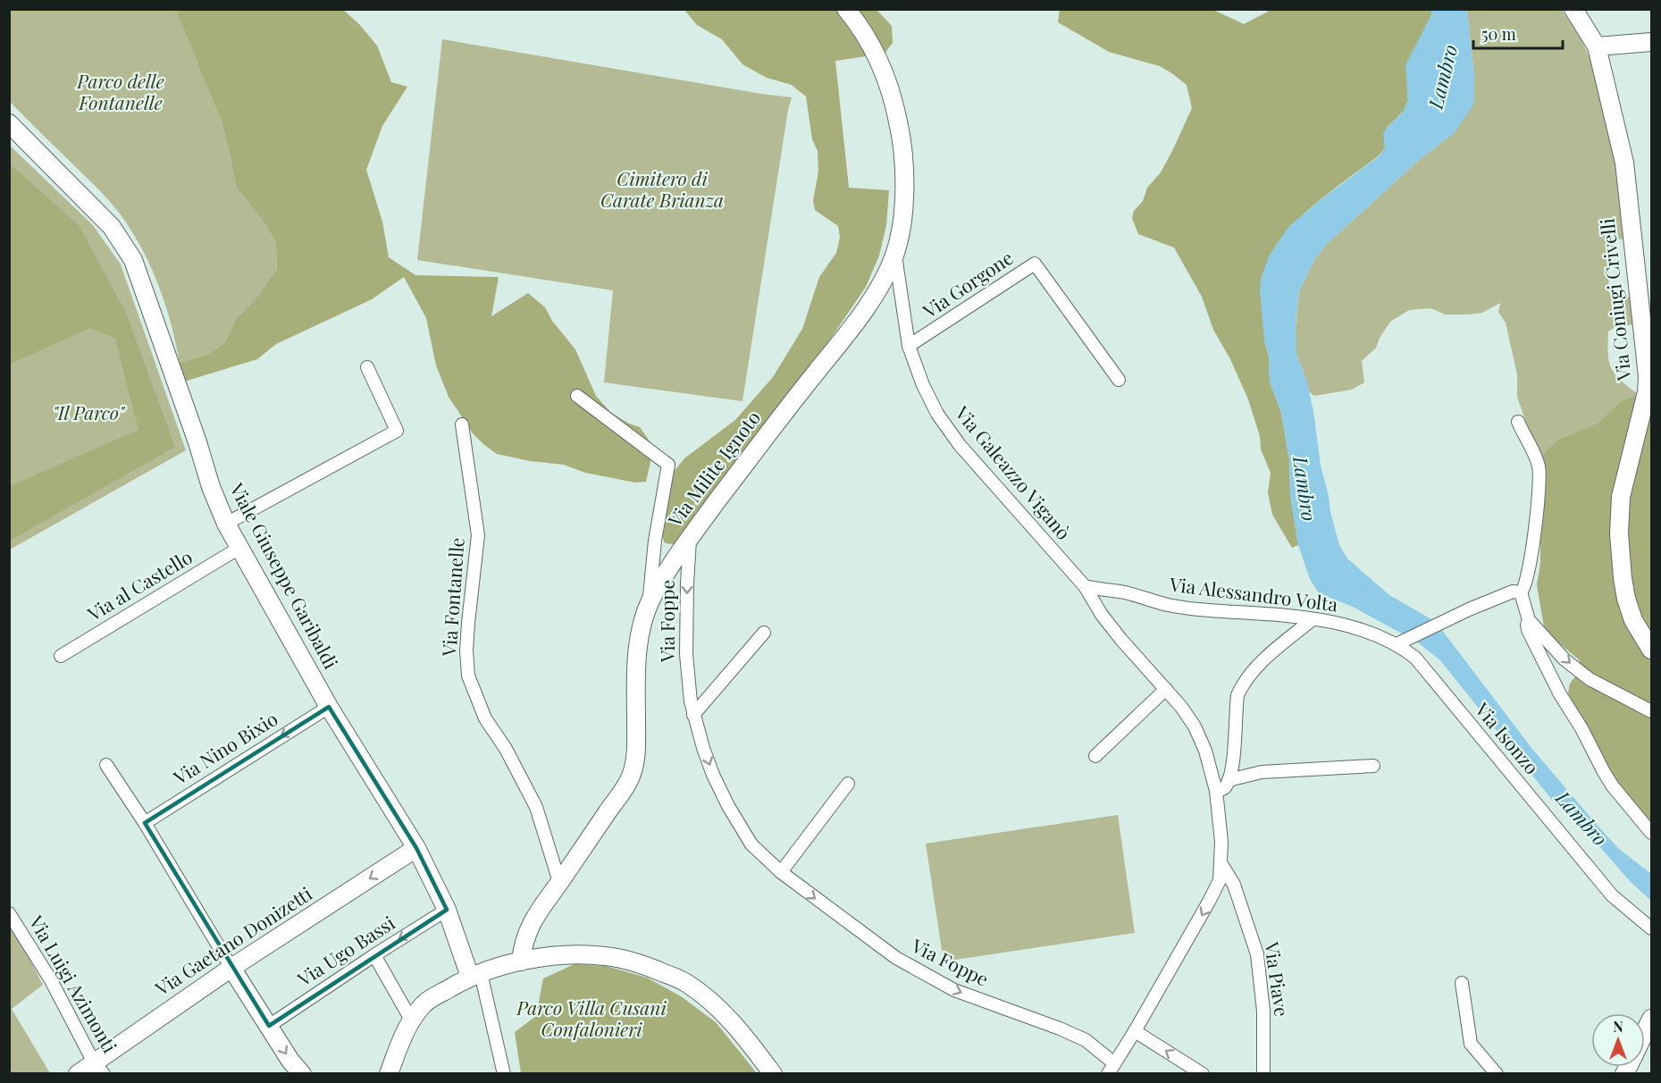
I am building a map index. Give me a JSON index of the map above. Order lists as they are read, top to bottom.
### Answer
{
  "streets": {
    "street": [
      "Via Gorgone",
      "Via Coniugi Crivelli",
      "Via Milite Ignoto",
      "Via Galeazzo Viganò",
      "Viale Giuseppe Garibaldi",
      "Via al Castello",
      "Via Alessandro Volta",
      "Via Fontanelle",
      "Via Foppe",
      "Via Isonzo",
      "Via Nino Bixio",
      "Via Gaetano Donizetti",
      "Via Ugo Bassi",
      "Via Piave",
      "Via Luigi Azimonti"
    ]
  },
  "crossings": [
    ["Via Gorgone", "Via Galeazzo Viganò"],
    ["Via Milite Ignoto", "Via Galeazzo Viganò"],
    ["Via Milite Ignoto", "Via Fontanelle"],
    ["Via Milite Ignoto", "Via Foppe"],
    ["Via Galeazzo Viganò", "Via Alessandro Volta"],
    ["Viale Giuseppe Garibaldi", "Via al Castello"],
    ["Viale Giuseppe Garibaldi", "Via Nino Bixio"],
    ["Viale Giuseppe Garibaldi", "Via Gaetano Donizetti"],
    ["Viale Giuseppe Garibaldi", "Via Ugo Bassi"],
    ["Via Alessandro Volta", "Via Isonzo"],
    ["Via Gaetano Donizetti", "Via Luigi Azimonti"]
  ],
  "one_way": ["Via Foppe", "Via Nino Bixio"],
  "water": ["Lambro"],
  "parks": [
    "Parco delle Fontanelle",
    "Cimitero di Carate Brianza",
    "\"Il Parco\"",
    "Parco Villa Cusani Confalonieri"
  ],
  "scale_bar": "50 m",
  "north": "top"
}
